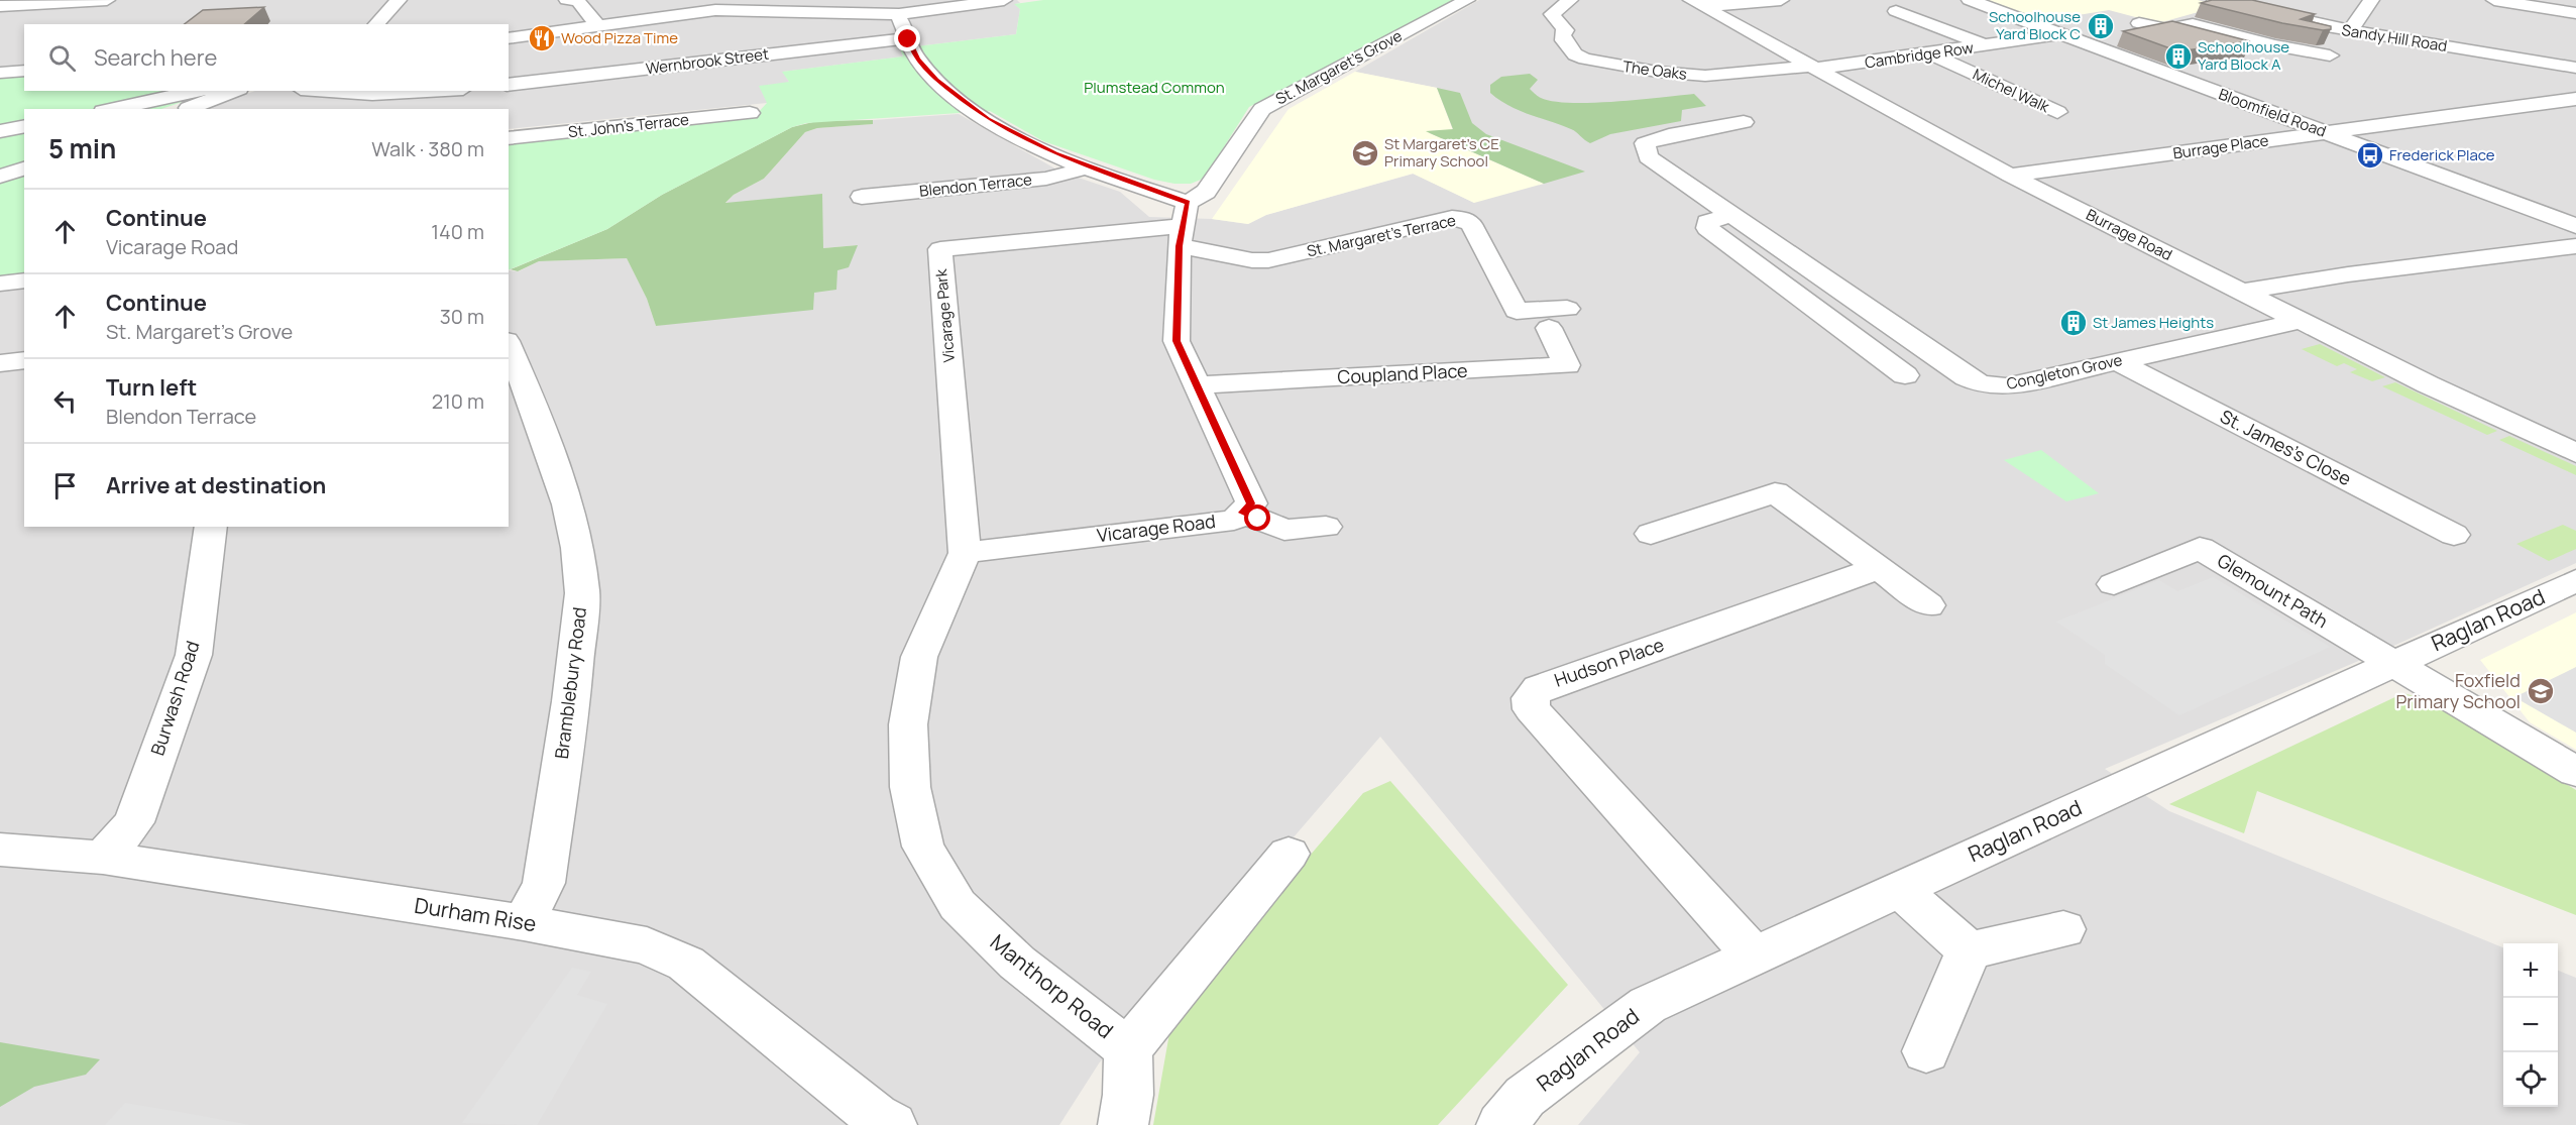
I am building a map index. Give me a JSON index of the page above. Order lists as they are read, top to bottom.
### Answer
{
  "streets": {
    "street": [
      "Sandy Hill Road",
      "Cambridge Row",
      "Wernbrook Street",
      "St. Margaret's Grove",
      "The Oaks",
      "Michel Walk",
      "Bloomfield Road",
      "St. John's Terrace",
      "Burrage Place",
      "Blendon Terrace",
      "Burrage Road",
      "St. Margaret's Terrace",
      "Vicarage Park",
      "Congleton Grove",
      "Coupland Place",
      "St. James's Close",
      "Vicarage Road",
      "Glemount Path",
      "Raglan Road",
      "Hudson Place",
      "Bramblebury Road",
      "Burwash Road",
      "Durham Rise",
      "Manthorp Road"
    ]
  },
  "crossings": [
    ["Cambridge Row", "The Oaks"],
    ["Cambridge Row", "Michel Walk"],
    ["Cambridge Row", "Bloomfield Road"],
    ["Cambridge Row", "Burrage Road"],
    ["Wernbrook Street", "Blendon Terrace"],
    ["St. Margaret's Grove", "Blendon Terrace"],
    ["St. Margaret's Grove", "St. Margaret's Terrace"],
    ["St. Margaret's Grove", "Vicarage Park"],
    ["The Oaks", "Burrage Road"],
    ["Bloomfield Road", "Burrage Place"],
    ["Burrage Place", "Burrage Road"],
    ["Blendon Terrace", "St. Margaret's Terrace"],
    ["Blendon Terrace", "Vicarage Park"],
    ["Burrage Road", "Congleton Grove"],
    ["St. Margaret's Terrace", "Vicarage Park"],
    ["St. Margaret's Terrace", "Coupland Place"],
    ["Vicarage Park", "Vicarage Road"],
    ["Vicarage Park", "Manthorp Road"],
    ["Congleton Grove", "St. James's Close"],
    ["Vicarage Road", "Manthorp Road"],
    ["Glemount Path", "Raglan Road"],
    ["Raglan Road", "Hudson Place"],
    ["Bramblebury Road", "Durham Rise"],
    ["Burwash Road", "Durham Rise"]
  ],
  "parks": ["Plumstead Common"],
  "places": {
    "building": ["Schoolhouse Yard Block C", "Schoolhouse Yard Block A", "St James Heights"],
    "restaurant": ["Wood Pizza Time"],
    "school or university": ["St Margaret's CE Primary School", "Foxfield Primary School"],
    "bus stop": ["Frederick Place"]
  },
  "page": {
    "search": "Search here",
    "heading": ["5 min", "Walk · 380 m"],
    "list": [
      ["Continue", "Vicarage Road", "140 m"],
      ["Continue", "St. Margaret's Grove", "30 m"],
      ["Turn left", "Blendon Terrace", "210 m"],
      "Arrive at destination"
    ],
    "map_buttons": ["+", "−"]
  }
}
